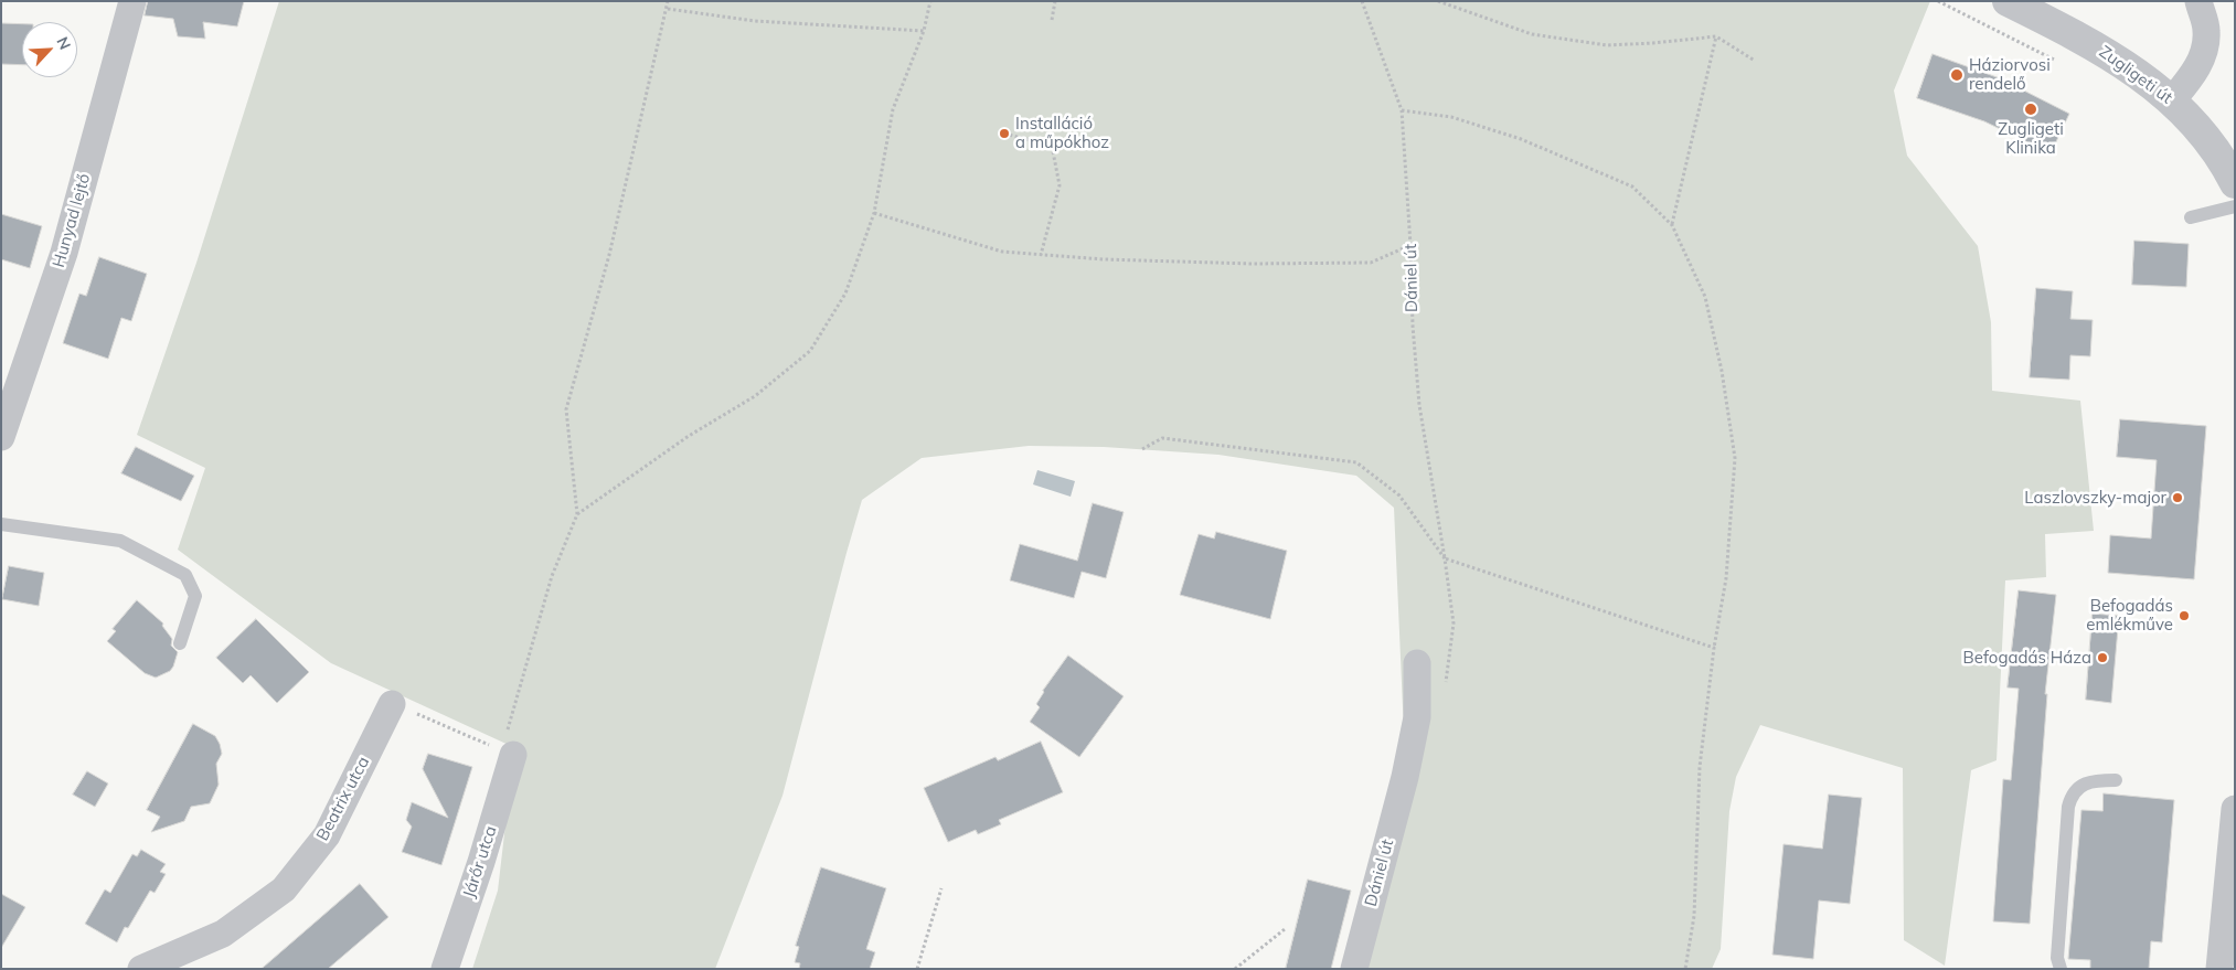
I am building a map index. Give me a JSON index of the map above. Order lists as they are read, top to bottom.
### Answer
{
  "streets": {
    "street": [
      "Zugligeti út",
      "Hunyad lejtő",
      "Dániel út",
      "Beatrix utca",
      "Járőr utca"
    ]
  },
  "places": [
    "Háziorvosi rendelő",
    "Zugligeti Klinika",
    "Installáció a műpókhoz",
    "Laszlovszky-major",
    "Befogadás emlékműve",
    "Befogadás Háza"
  ],
  "north": "top right"
}
